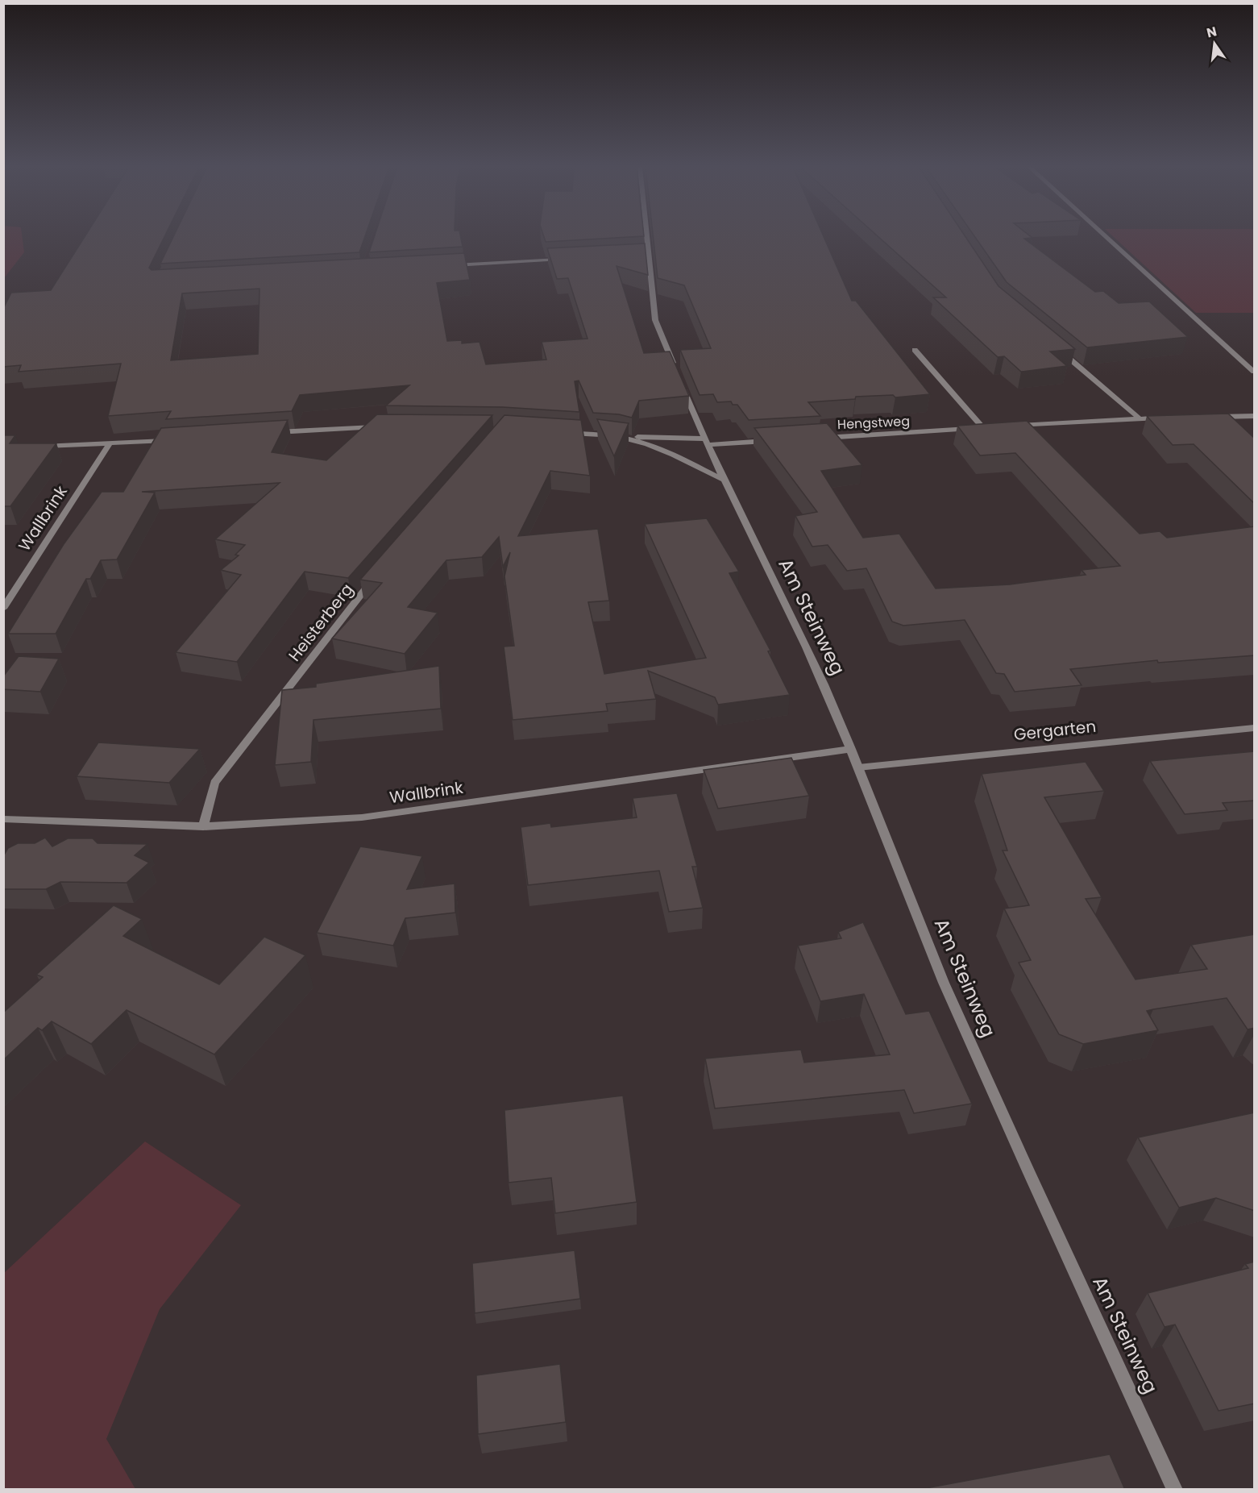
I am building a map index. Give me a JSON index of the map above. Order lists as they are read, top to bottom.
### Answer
{
  "streets": {
    "street": [
      "Hengstweg",
      "Wallbrink",
      "Am Steinweg",
      "Heisterberg",
      "Gergarten"
    ]
  },
  "crossings": [
    ["Wallbrink", "Am Steinweg"],
    ["Wallbrink", "Heisterberg"],
    ["Am Steinweg", "Gergarten"]
  ],
  "north": "top"
}
